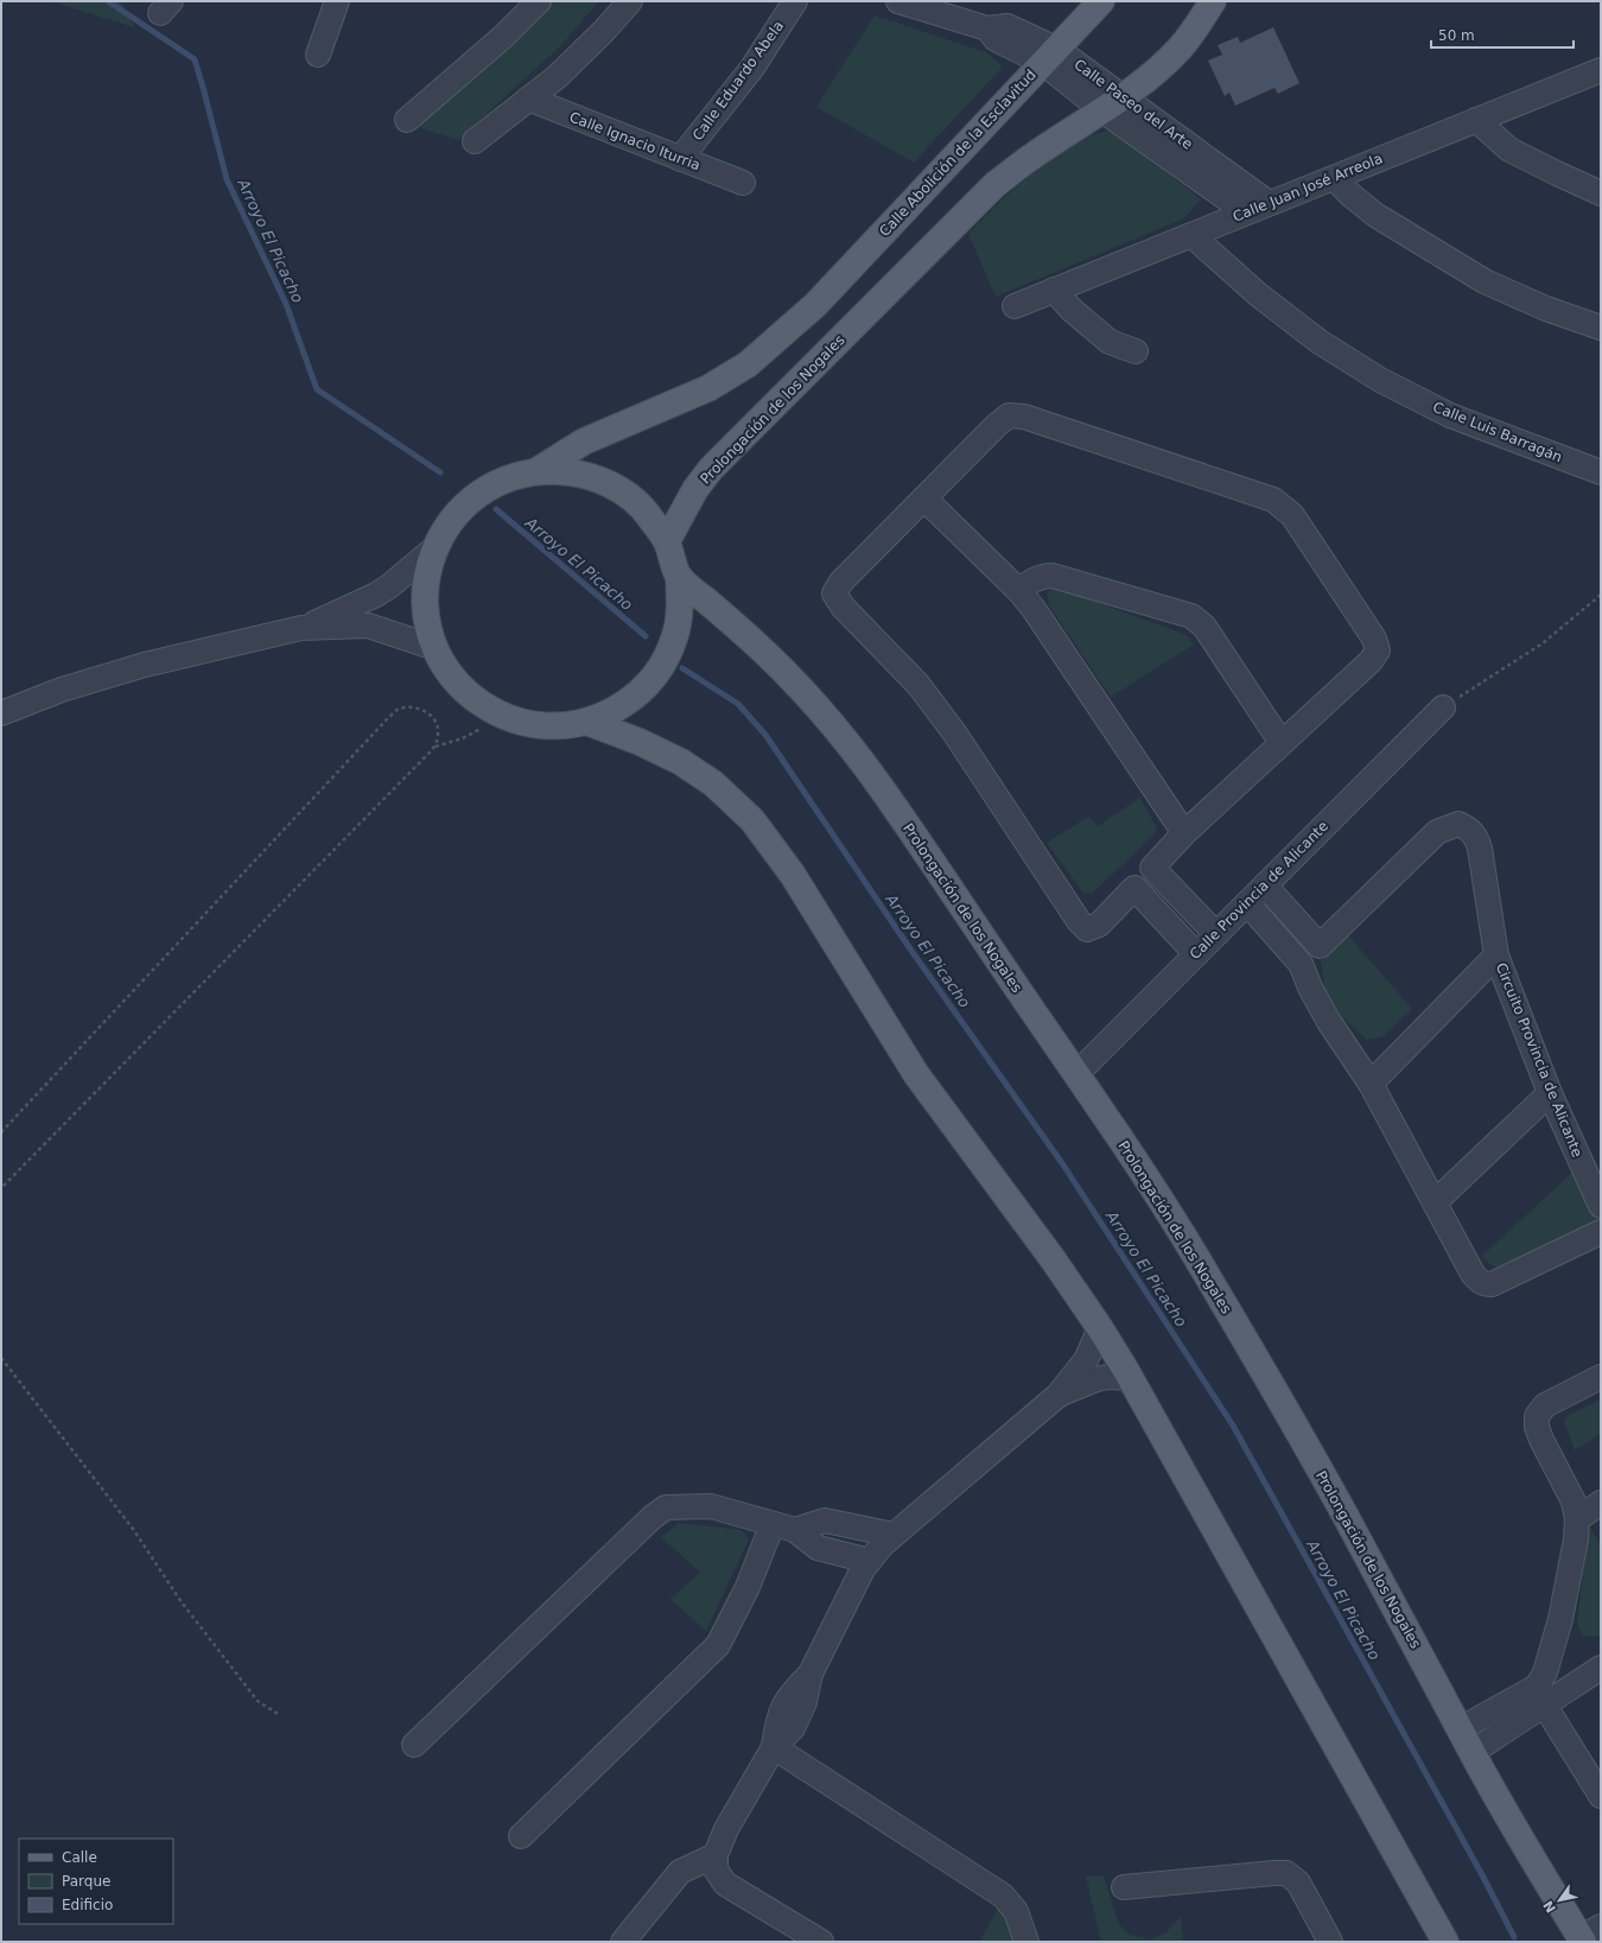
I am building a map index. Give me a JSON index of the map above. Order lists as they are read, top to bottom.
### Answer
{
  "streets": {
    "main road": ["Calle Abolición de la Esclavitud", "Prolongación de los Nogales"],
    "street": [
      "Calle Eduardo Abela",
      "Calle Paseo del Arte",
      "Calle Ignacio Iturria",
      "Calle Juan José Arreola",
      "Calle Luis Barragán",
      "Calle Provincia de Alicante",
      "Circuito Provincia de Alicante"
    ]
  },
  "crossings": [
    ["Calle Eduardo Abela", "Calle Ignacio Iturria"],
    ["Calle Paseo del Arte", "Calle Abolición de la Esclavitud"],
    ["Calle Paseo del Arte", "Calle Juan José Arreola"],
    ["Calle Paseo del Arte", "Prolongación de los Nogales"],
    ["Calle Juan José Arreola", "Calle Luis Barragán"],
    ["Prolongación de los Nogales", "Calle Provincia de Alicante"]
  ],
  "water": ["Arroyo El Picacho"],
  "legend": ["Calle", "Parque", "Edificio"],
  "scale_bar": "50 m",
  "north": "bottom left"
}
